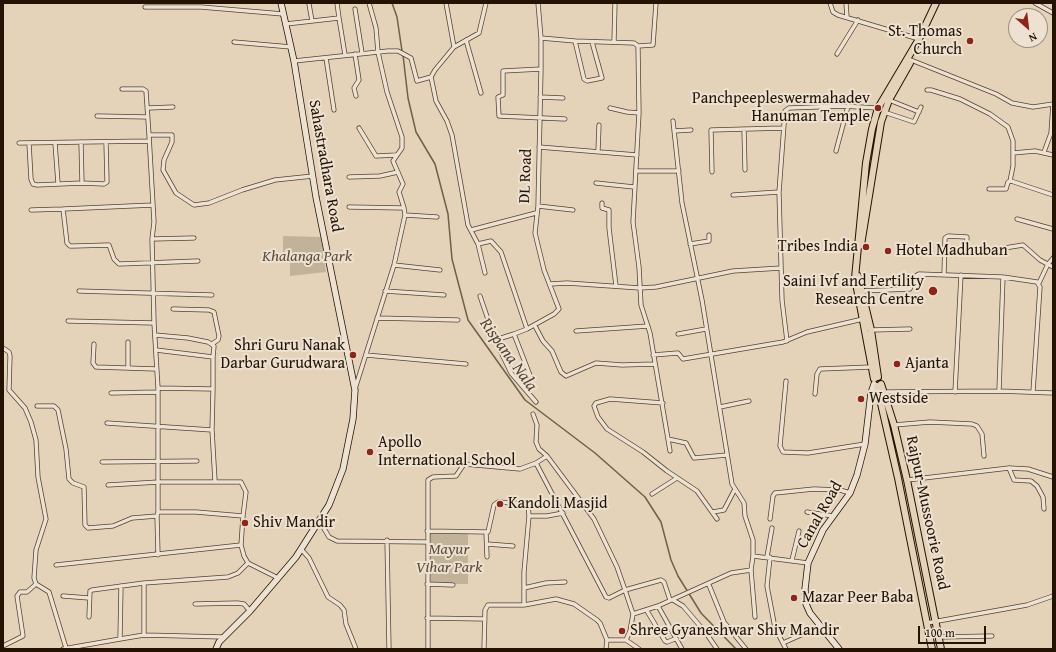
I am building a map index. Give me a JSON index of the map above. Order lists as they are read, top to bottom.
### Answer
{
  "streets": {
    "main road": ["Sahastradhara Road", "Rajpur-Mussoorie Road", "Canal Road"],
    "street": ["DL Road"]
  },
  "crossings": [
    ["Rajpur-Mussoorie Road", "Canal Road"]
  ],
  "water": ["Rispana Nala"],
  "parks": ["Khalanga Park", "Mayur Vihar Park"],
  "places": [
    "St. Thomas Church",
    "Panchpeepleswermahadev Hanuman Temple",
    "Tribes India",
    "Hotel Madhuban",
    "Saini Ivf and Fertility Research Centre",
    "Shri Guru Nanak Darbar Gurudwara",
    "Ajanta",
    "Westside",
    "Apollo International School",
    "Kandoli Masjid",
    "Shiv Mandir",
    "Mazar Peer Baba",
    "Shree Gyaneshwar Shiv Mandir"
  ],
  "scale_bar": "100 m",
  "north": "bottom right"
}
